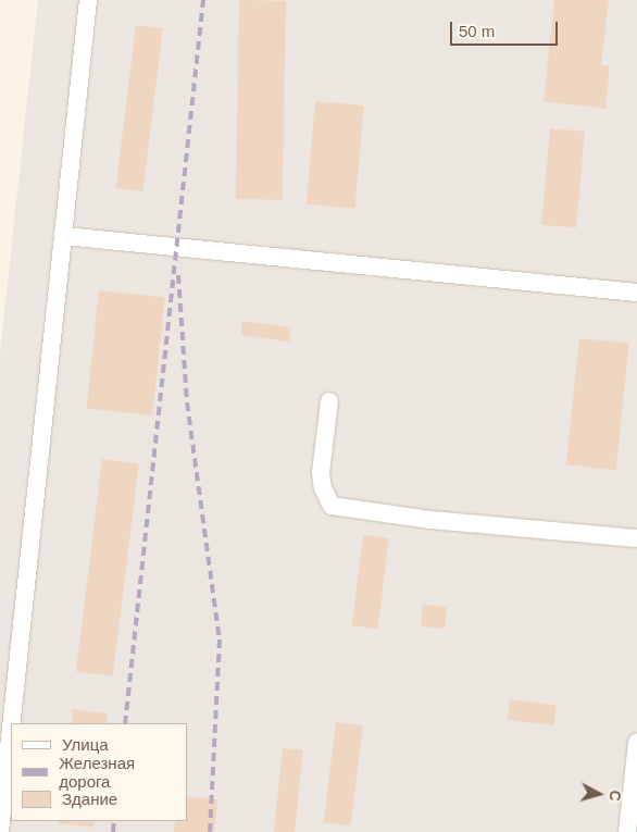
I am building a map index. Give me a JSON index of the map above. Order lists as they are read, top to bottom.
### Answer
{
  "legend": ["Улица", "Железная дорога", "Здание"],
  "scale_bar": "50 m",
  "north": "right"
}
